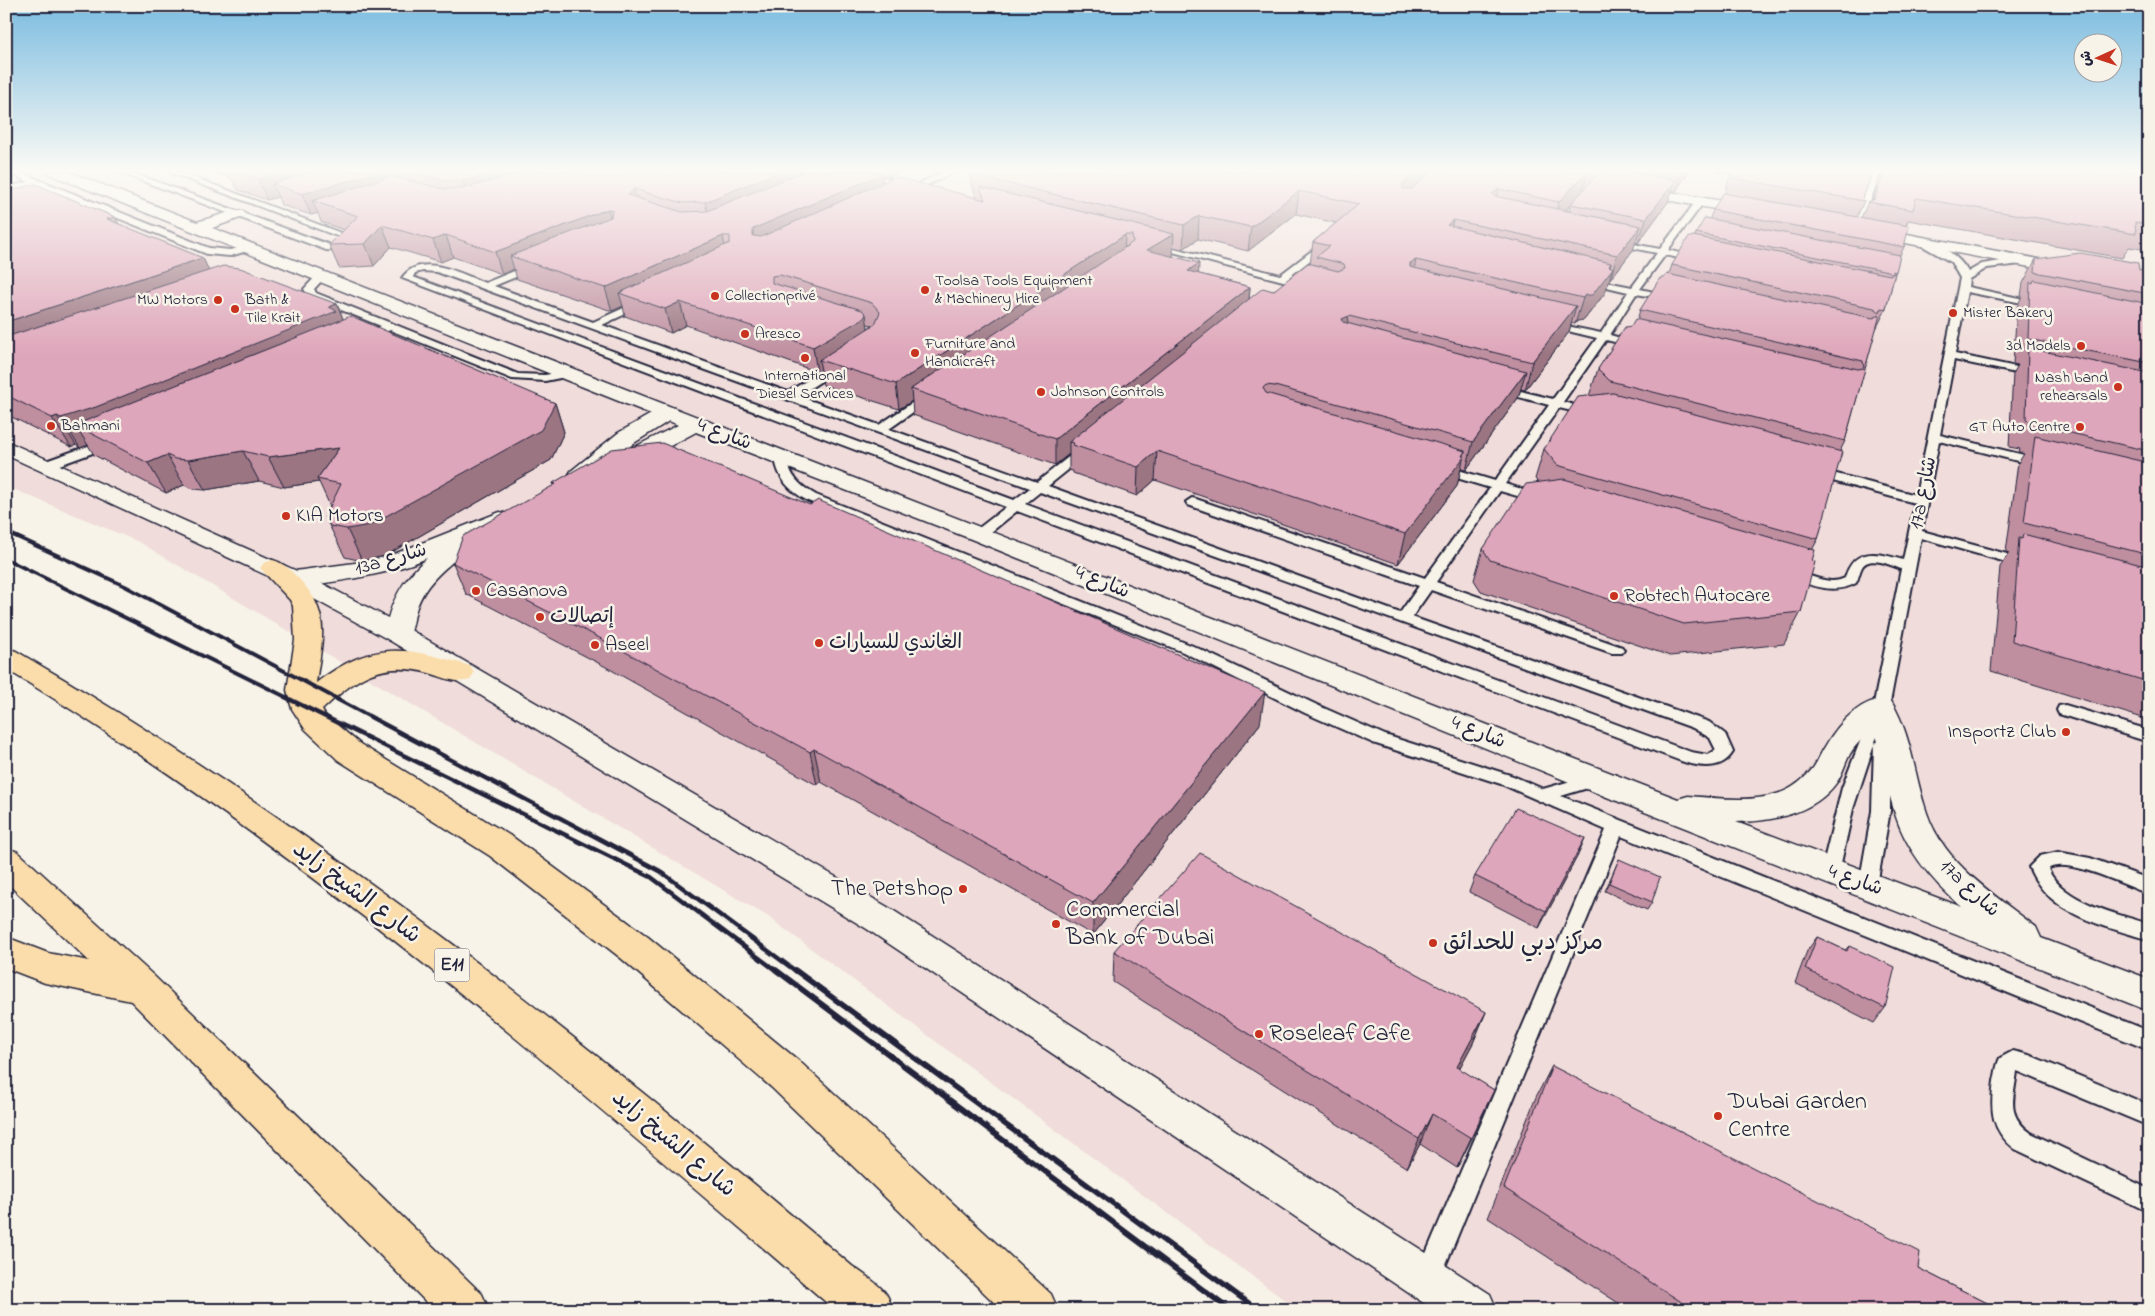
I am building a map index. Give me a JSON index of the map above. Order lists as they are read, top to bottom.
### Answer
{
  "streets": {
    "highway": ["شارع الشيخ زايد", "E11"],
    "street": ["شارع 4", "17a شارع", "13a شارع"]
  },
  "crossings": [
    ["شارع 4", "17a شارع"]
  ],
  "places": [
    "Toolsa Tools Equipment & Machinery Hire",
    "Collectionprivé",
    "MW Motors",
    "Bath & Tile Krait",
    "Mister Bakery",
    "Aresco",
    "3d Models",
    "Furniture and Handicraft",
    "International Diesel Services",
    "Nash band rehearsals",
    "Johnson Controls",
    "Bahmani",
    "GT Auto Centre",
    "KIA Motors",
    "Casanova",
    "Robtech Autocare",
    "إتصالات",
    "الغاندي للسيارات",
    "Aseel",
    "Insportz Club",
    "The Petshop",
    "Commercial Bank of Dubai",
    "مركز دبي للحدائق",
    "Roseleaf Cafe",
    "Dubai Garden Centre"
  ],
  "north": "left"
}
